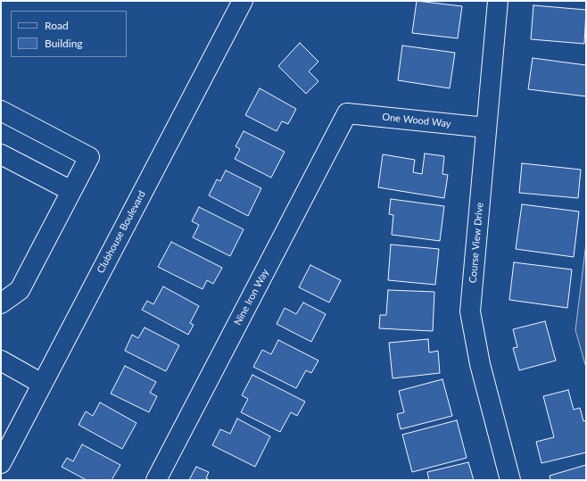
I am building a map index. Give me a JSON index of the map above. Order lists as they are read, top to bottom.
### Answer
{
  "streets": {
    "street": [
      "One Wood Way",
      "Clubhouse Boulevard",
      "Course View Drive",
      "Nine Iron Way"
    ]
  },
  "crossings": [
    ["One Wood Way", "Course View Drive"],
    ["One Wood Way", "Nine Iron Way"]
  ],
  "legend": ["Road", "Building"]
}
